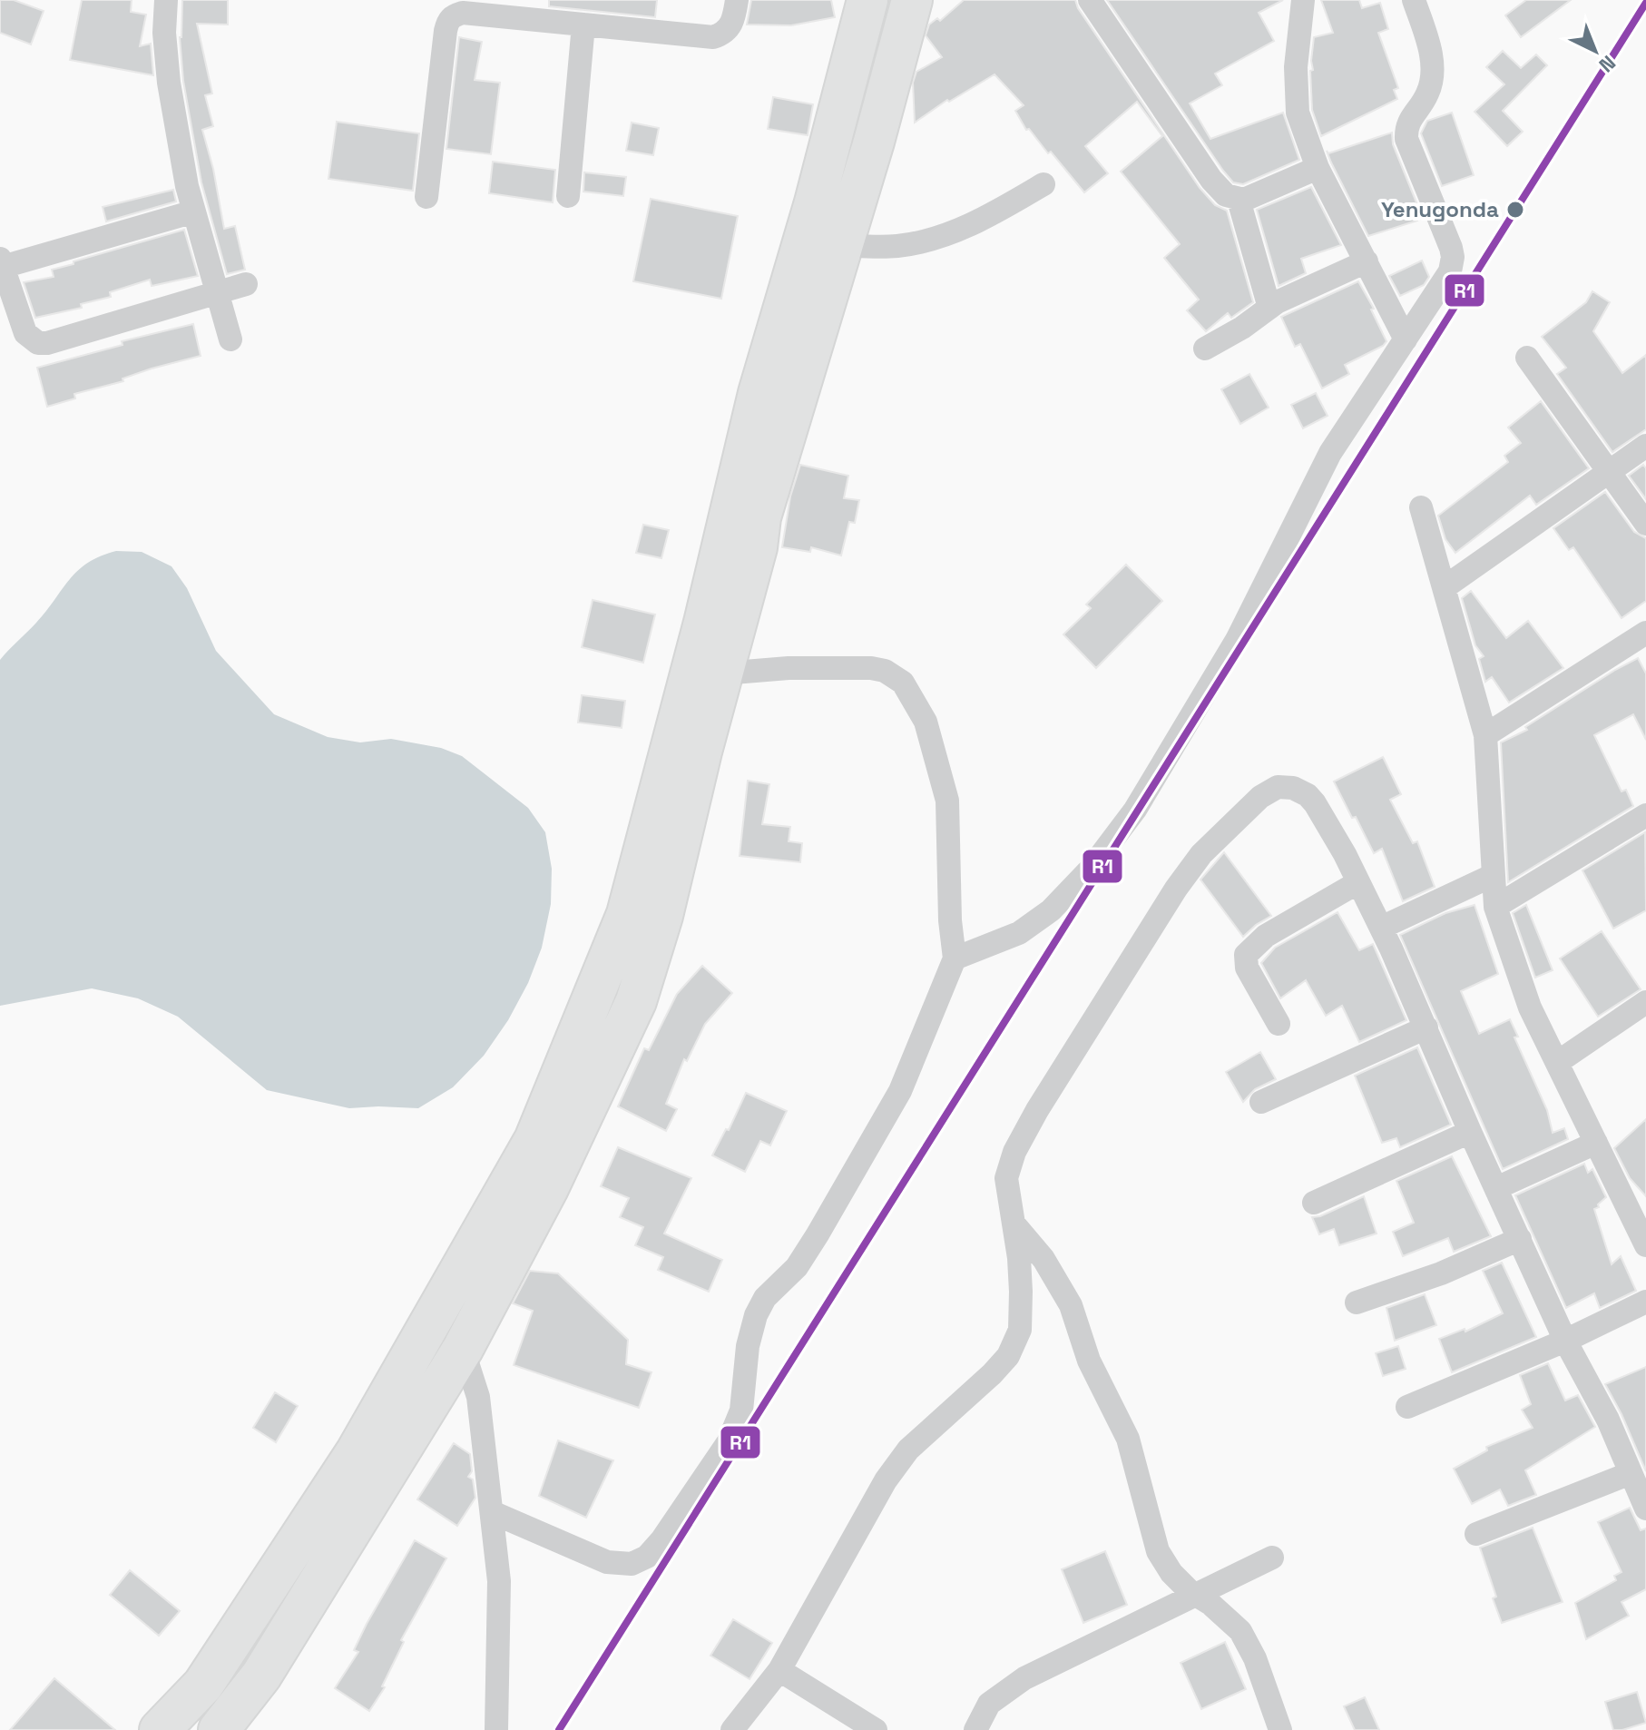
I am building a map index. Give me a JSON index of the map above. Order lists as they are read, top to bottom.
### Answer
{
  "places": ["Yenugonda"],
  "lines": ["transit line R1"],
  "north": "bottom right"
}
